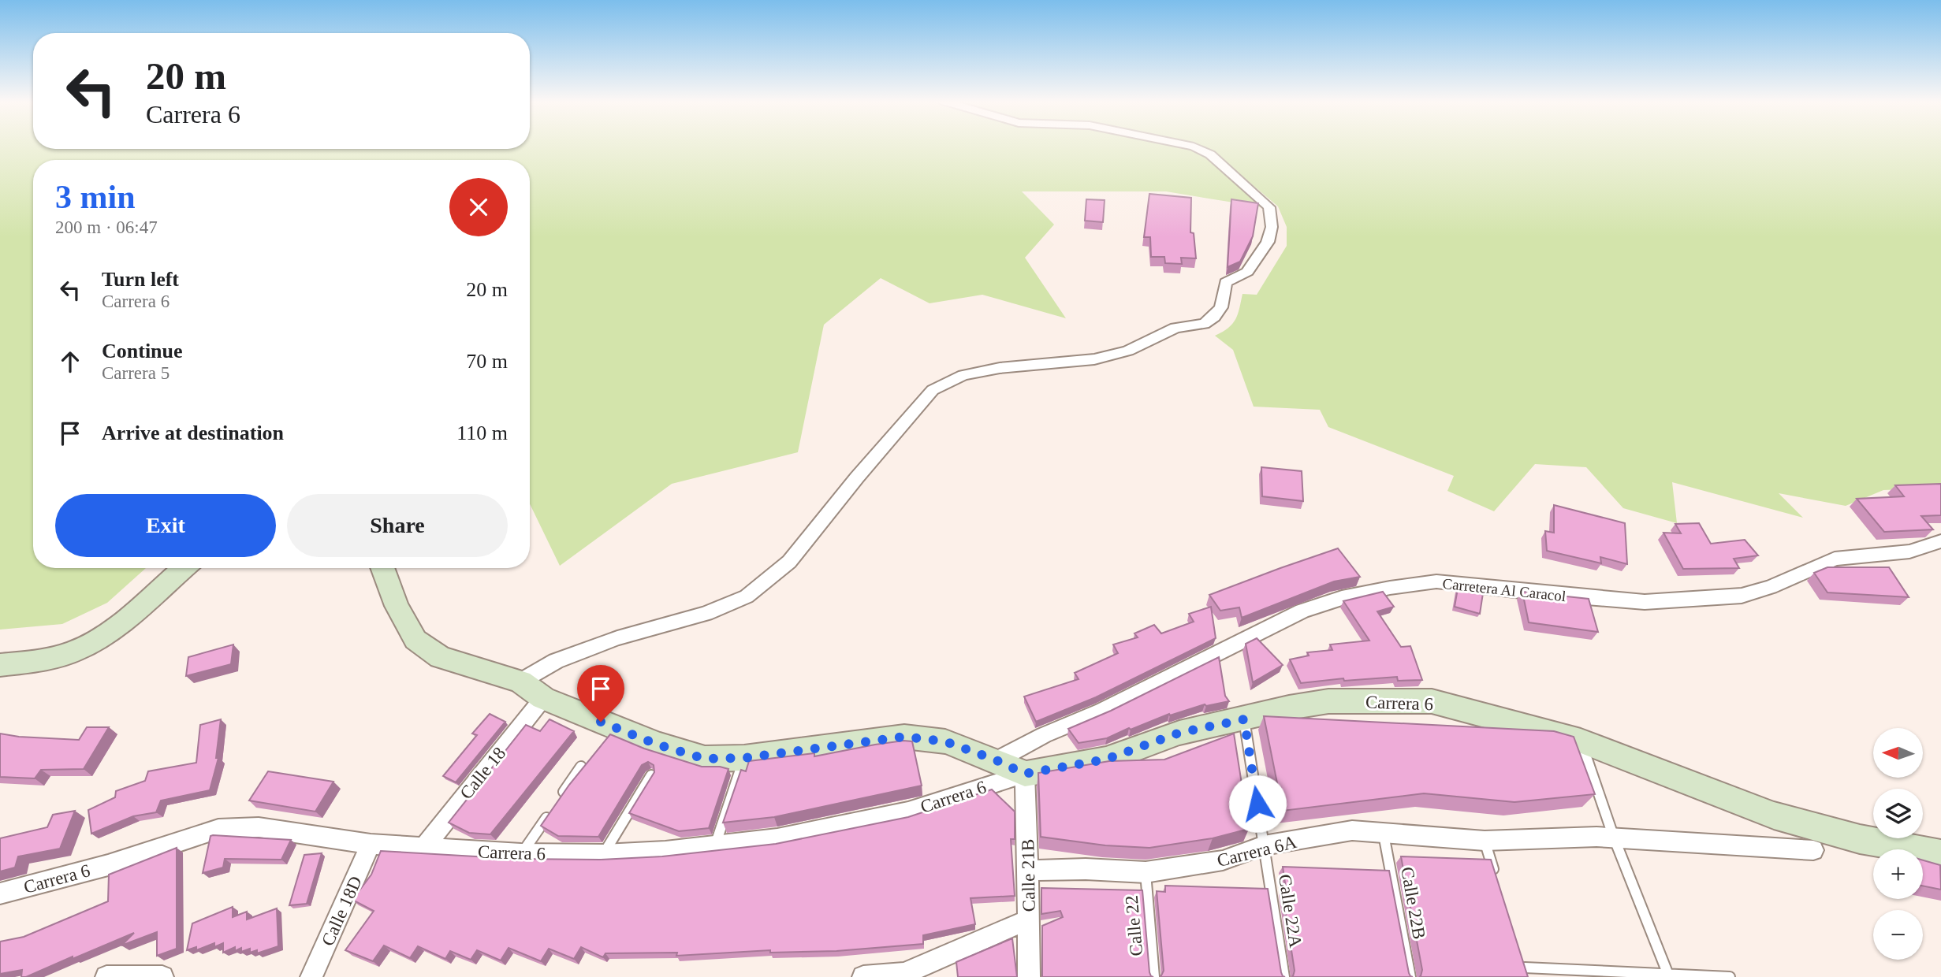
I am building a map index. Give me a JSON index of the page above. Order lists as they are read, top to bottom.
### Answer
{
  "streets": {
    "street": [
      "Carretera Al Caracol",
      "Carrera 6",
      "Calle 18",
      "Carrera 6A",
      "Calle 21B",
      "Calle 18D"
    ],
    "lane": ["Calle 22B", "Calle 22A", "Calle 22"]
  },
  "crossings": [
    ["Carretera Al Caracol", "Carrera 6"],
    ["Carrera 6", "Calle 18"],
    ["Carrera 6", "Calle 21B"],
    ["Carrera 6", "Calle 18D"],
    ["Carrera 6", "Calle 22A"],
    ["Carrera 6A", "Calle 21B"],
    ["Carrera 6A", "Calle 22B"],
    ["Carrera 6A", "Calle 22A"],
    ["Carrera 6A", "Calle 22"]
  ],
  "north": "left",
  "page": {
    "turn": ["20 m", "Carrera 6"],
    "heading": ["3 min", "200 m · 06:47"],
    "list": [
      {
        "name": "Turn left",
        "note": "Carrera 6",
        "value": "20 m"
      },
      {
        "name": "Continue",
        "note": "Carrera 5",
        "value": "70 m"
      },
      {
        "name": "Arrive at destination",
        "value": "110 m"
      }
    ],
    "buttons": ["Exit", "Share"],
    "map_buttons": ["+", "−"]
  }
}
